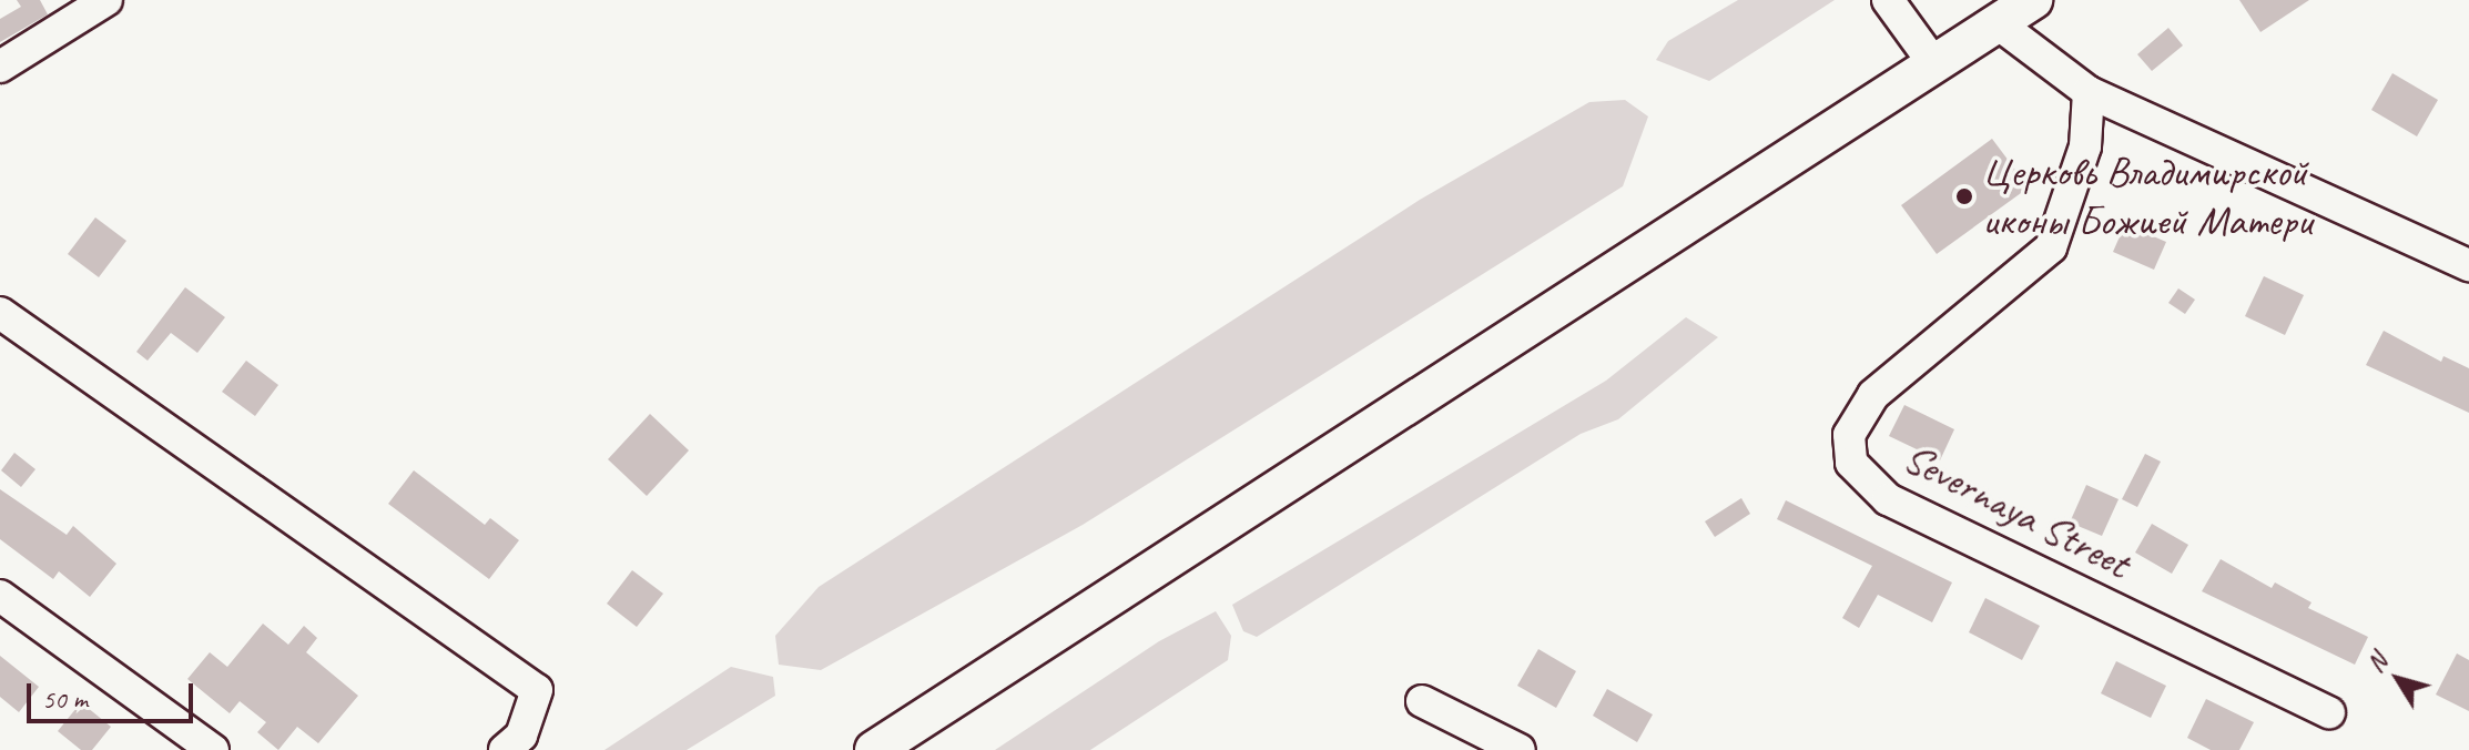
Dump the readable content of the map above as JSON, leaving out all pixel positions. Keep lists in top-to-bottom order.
{
  "streets": {
    "street": ["Severnaya Street"]
  },
  "places": ["Церковь Владимирской иконы Божией Матери"],
  "scale_bar": "50 m",
  "north": "top left"
}
